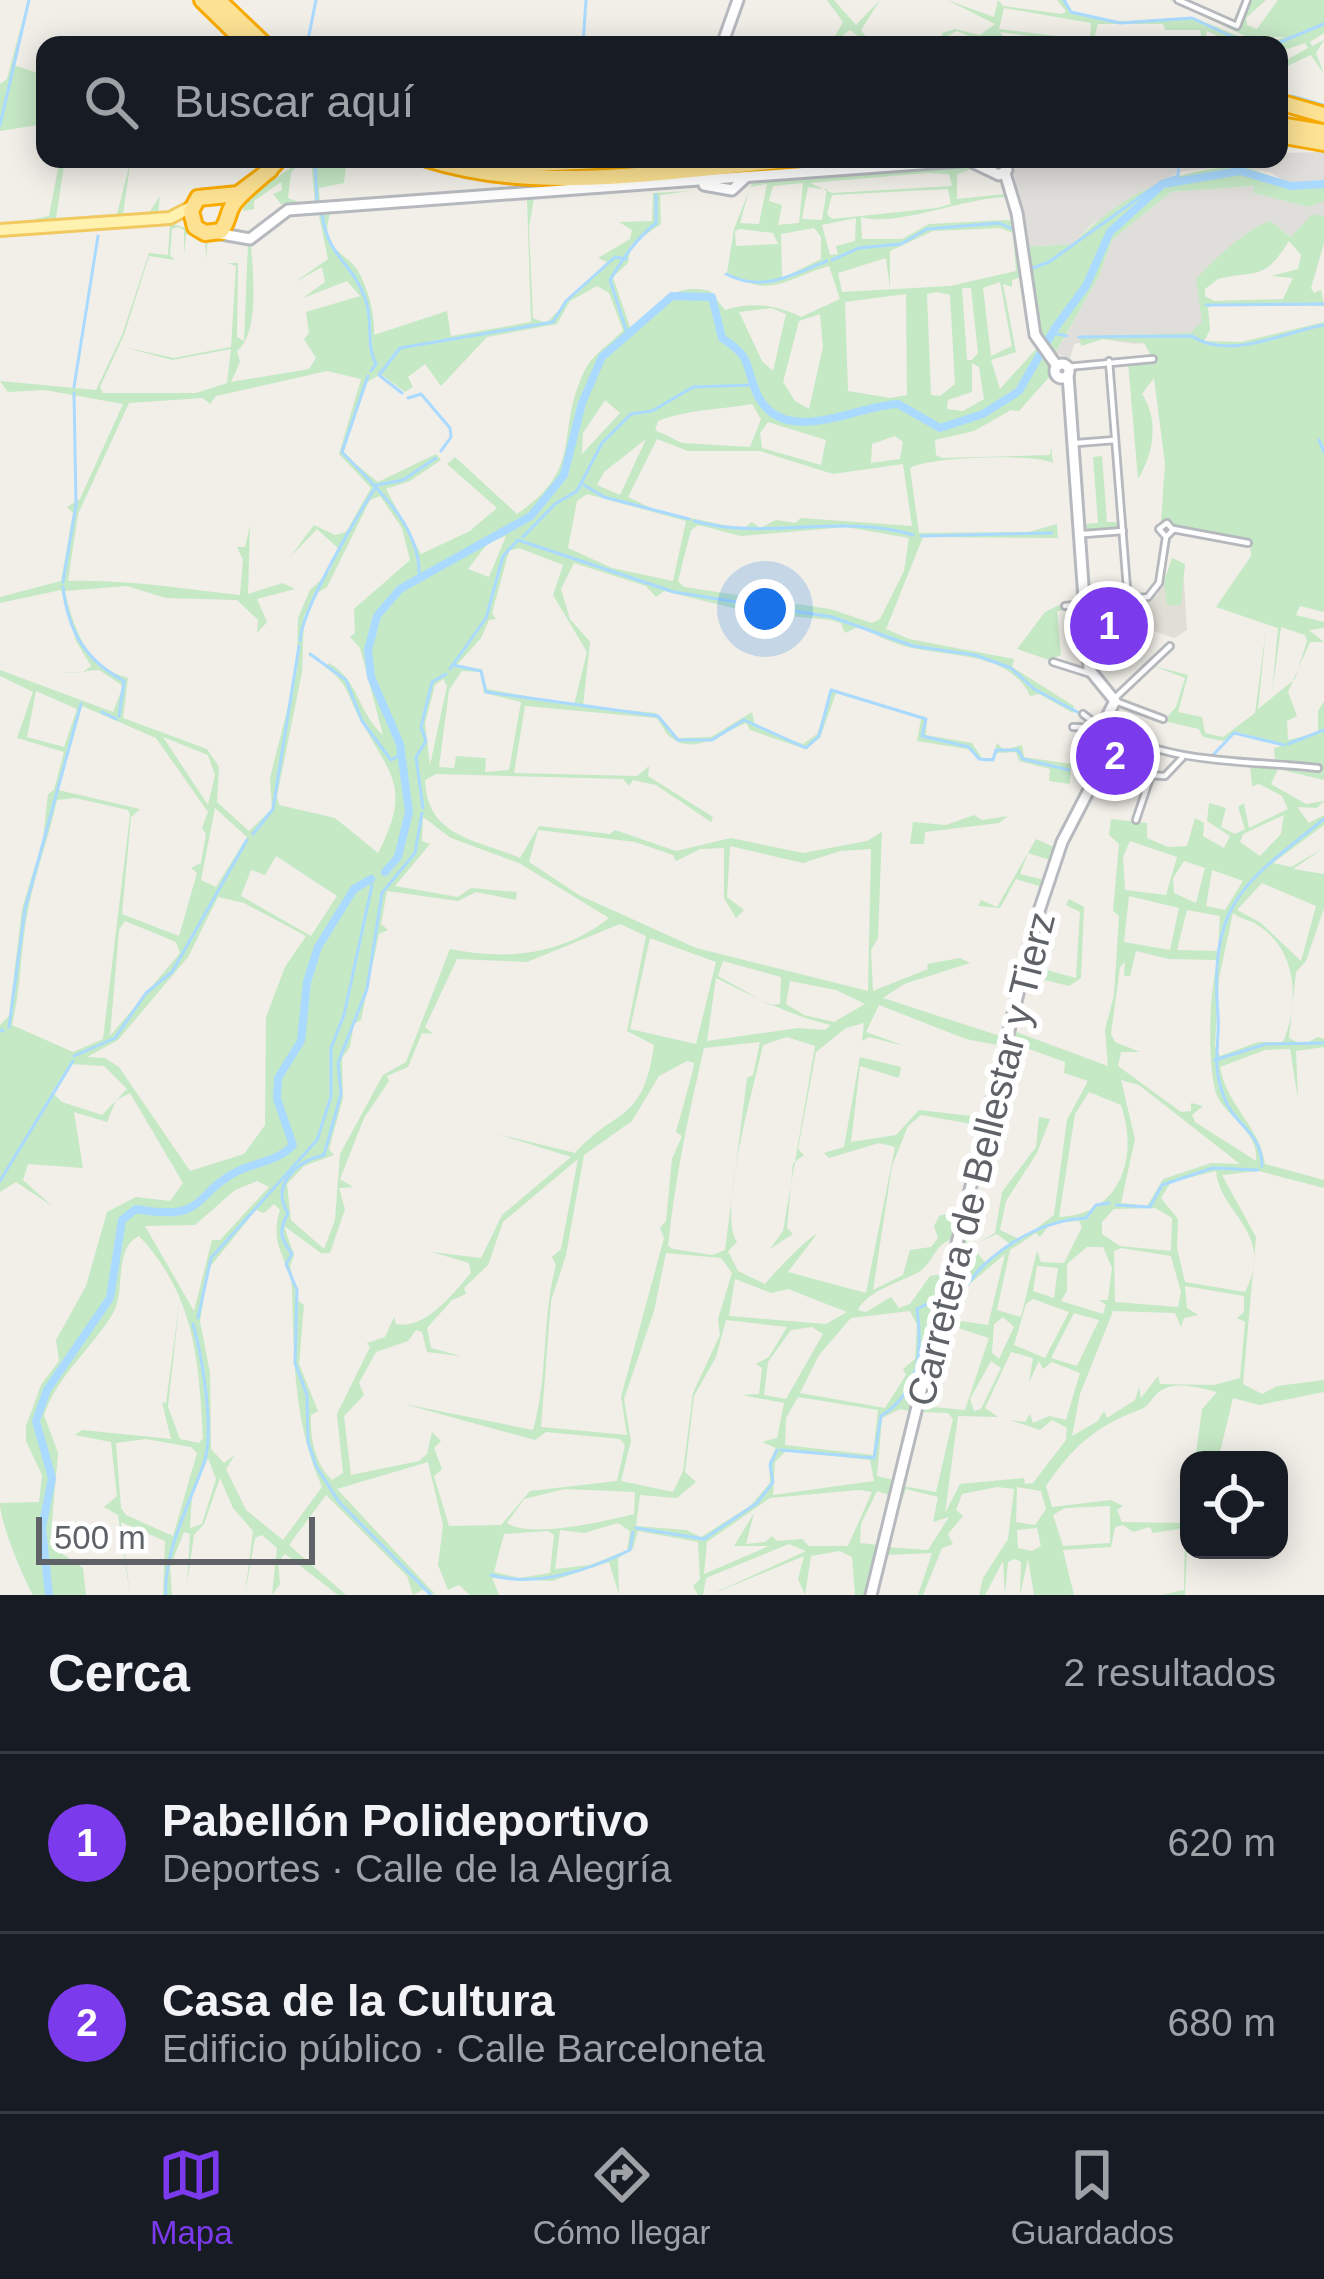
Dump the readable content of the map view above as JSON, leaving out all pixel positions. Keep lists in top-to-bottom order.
{
  "streets": {
    "street": ["Carretera de Bellestar y Tierz"]
  },
  "scale_bar": "500 m",
  "page": {
    "search": "Buscar aquí",
    "pins": ["1", "2"],
    "scale": "500 m",
    "heading": ["Cerca", "2 resultados"],
    "list": [
      {
        "mark": "1",
        "name": "Pabellón Polideportivo",
        "note": "Deportes · Calle de la Alegría",
        "value": "620 m"
      },
      {
        "mark": "2",
        "name": "Casa de la Cultura",
        "note": "Edificio público · Calle Barceloneta",
        "value": "680 m"
      }
    ],
    "nav": ["Mapa", "Cómo llegar", "Guardados"]
  }
}
